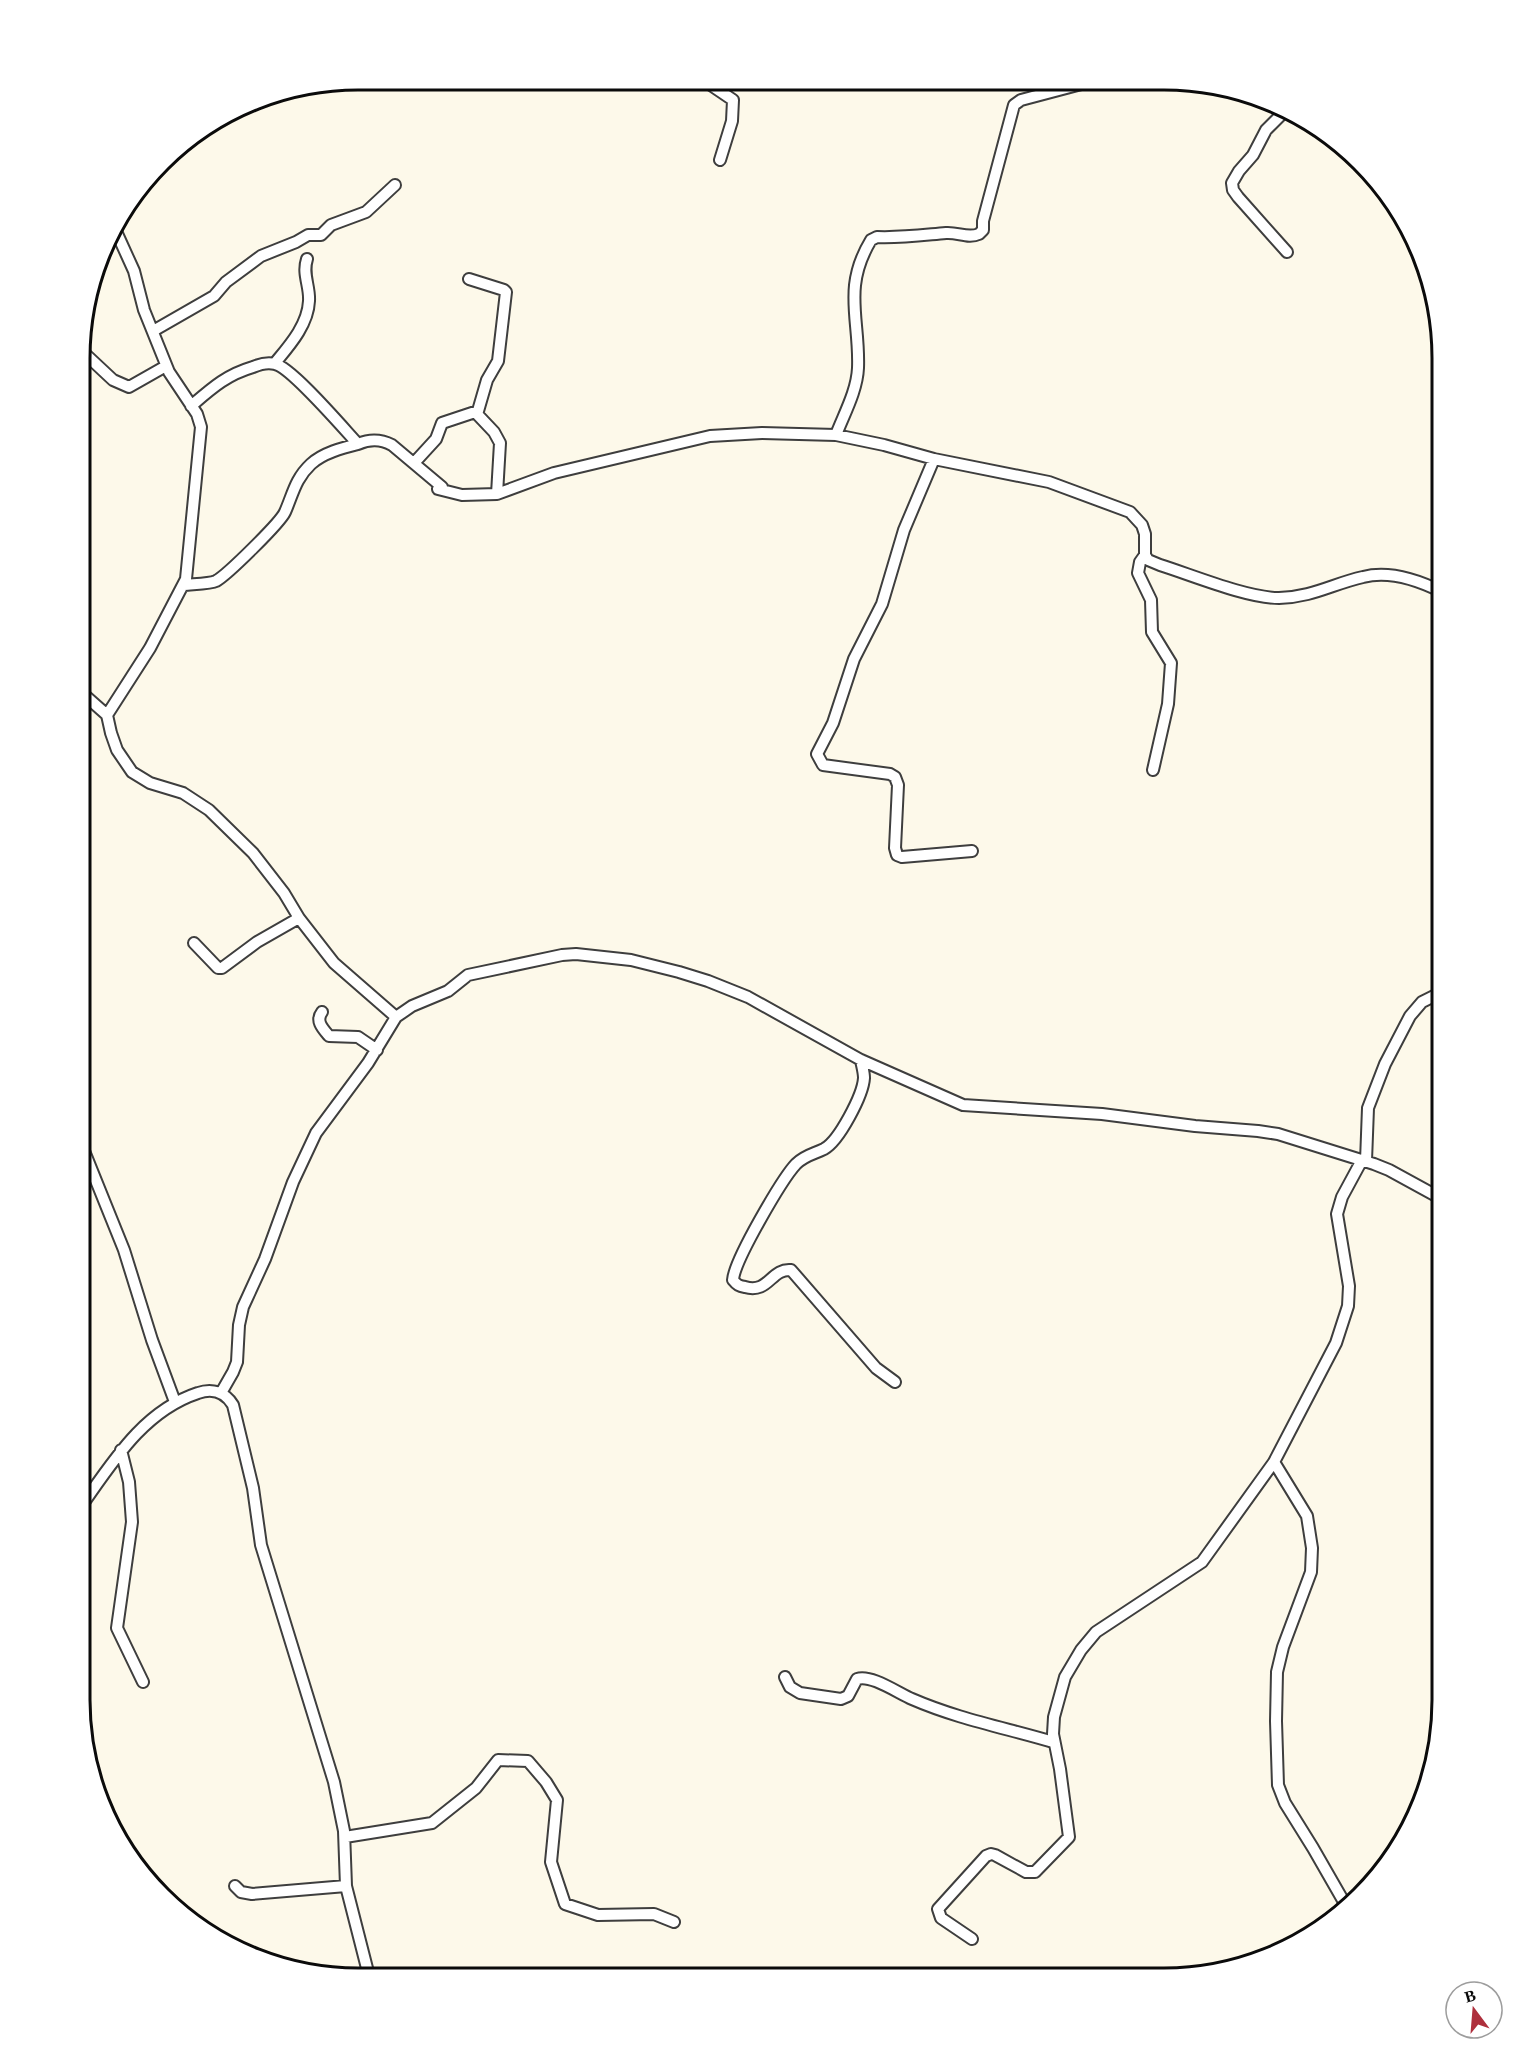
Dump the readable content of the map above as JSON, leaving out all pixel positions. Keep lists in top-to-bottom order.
{
  "north": "top"
}
